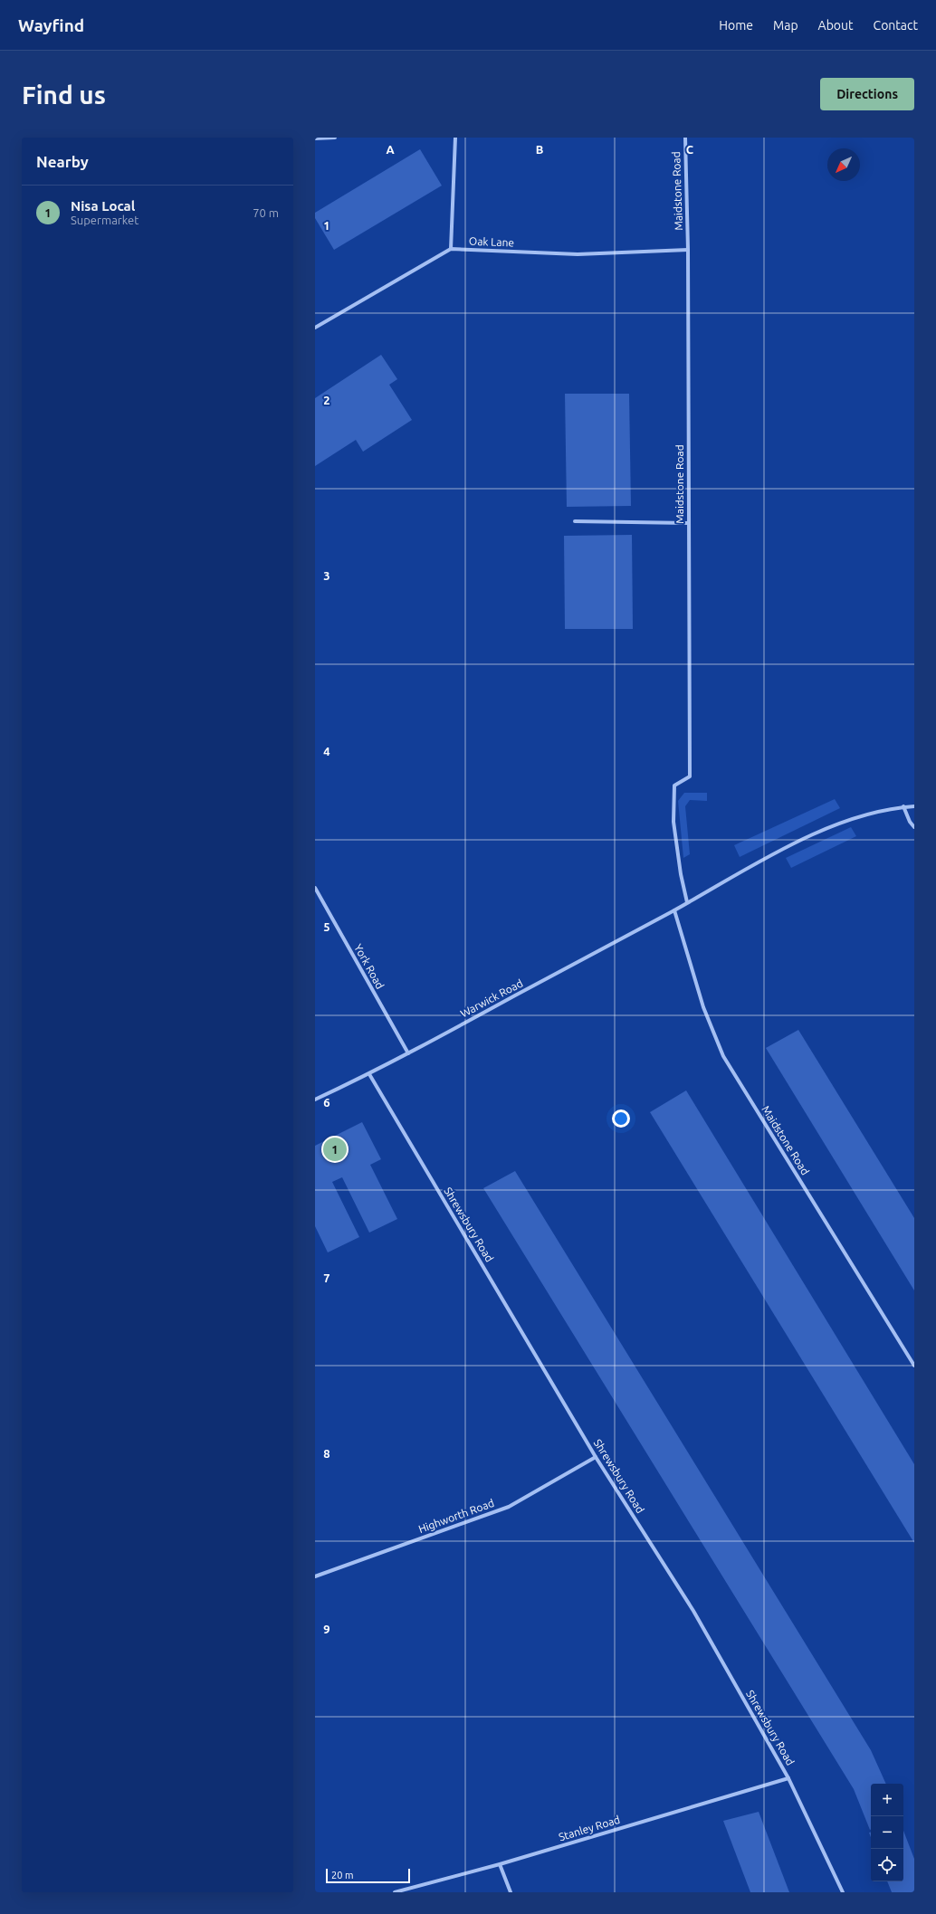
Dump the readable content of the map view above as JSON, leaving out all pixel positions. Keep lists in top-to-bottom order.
{
  "streets": {
    "street": [
      "Maidstone Road",
      "Oak Lane",
      "York Road",
      "Warwick Road",
      "Shrewsbury Road",
      "Highworth Road",
      "Stanley Road"
    ]
  },
  "crossings": [
    ["Maidstone Road", "Oak Lane"],
    ["Maidstone Road", "Warwick Road"],
    ["York Road", "Warwick Road"],
    ["Warwick Road", "Shrewsbury Road"],
    ["Shrewsbury Road", "Highworth Road"],
    ["Shrewsbury Road", "Stanley Road"]
  ],
  "scale_bar": "20 m",
  "north": "bottom left",
  "page": {
    "header": "Wayfind",
    "nav": [
      "Home",
      "Map",
      "About",
      "Contact"
    ],
    "buttons": "Directions",
    "title": "Find us",
    "heading": "Nearby",
    "list": [
      {
        "mark": "1",
        "name": "Nisa Local",
        "note": "Supermarket",
        "value": "70 m"
      }
    ],
    "pins": "1",
    "map_buttons": ["+", "−"],
    "scale": "20 m"
  },
  "grid": {
    "columns": ["A", "B", "C"],
    "rows": [
      "1",
      "2",
      "3",
      "4",
      "5",
      "6",
      "7",
      "8",
      "9"
    ]
  }
}
